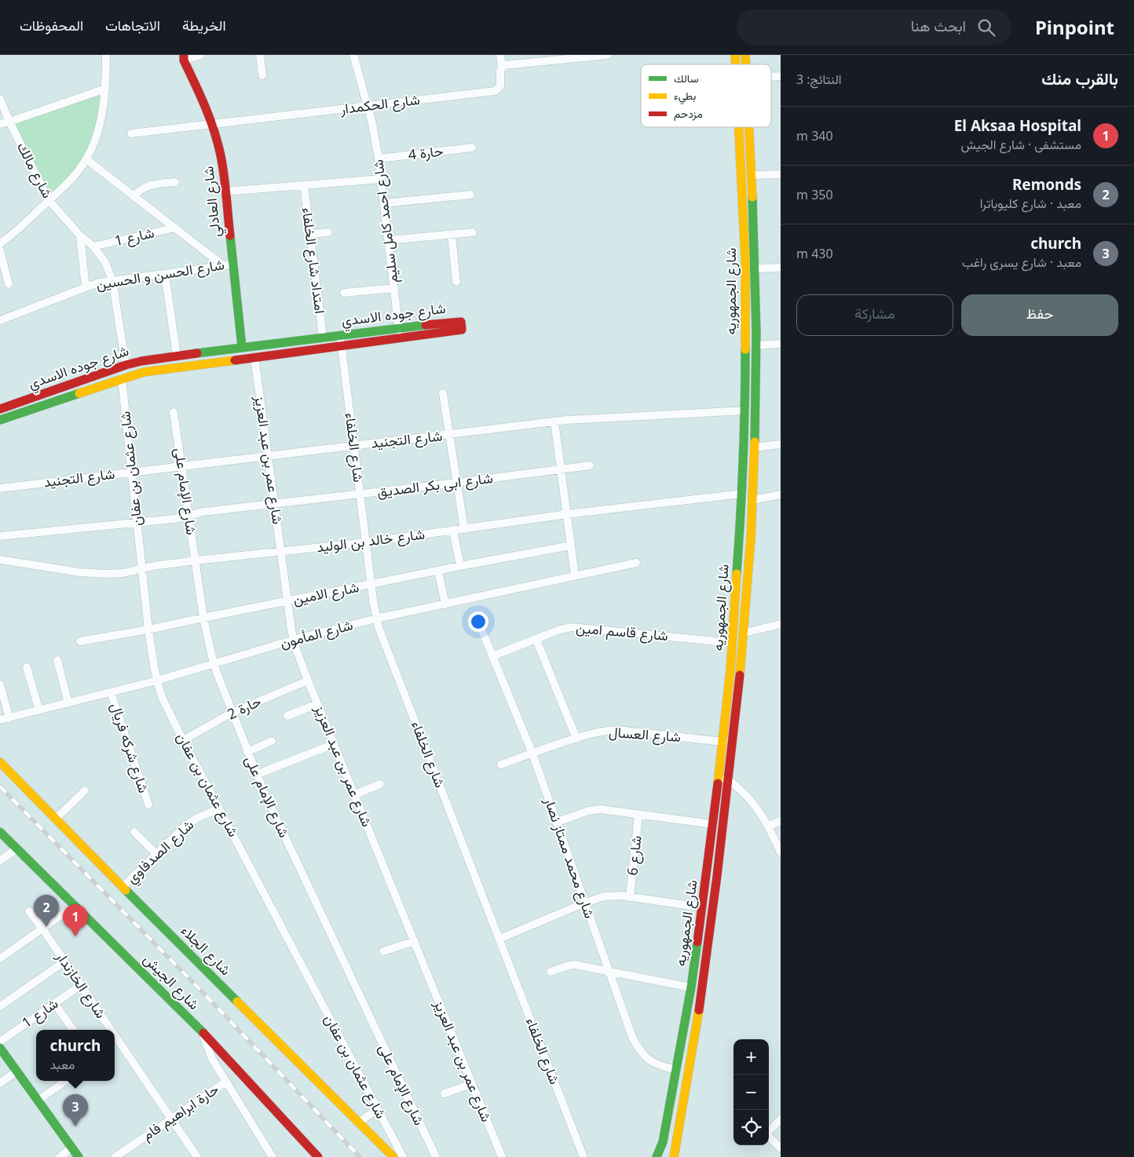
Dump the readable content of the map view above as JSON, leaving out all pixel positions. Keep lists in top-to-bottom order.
{
  "streets": {
    "street": [
      "شارع الحكمدار",
      "حارة 4",
      "شارع مالك",
      "شارع العادلي",
      "شارع احمد كامل سليم",
      "شارع 1",
      "امتداد شارع الخلفاء",
      "شارع الحسن و الحسين",
      "شارع الجمهوريه",
      "شارع جوده الاسدي",
      "شارع التجنيد",
      "شارع الخلفاء",
      "شارع عمر بن عبد العزيز",
      "شارع عثمان بن عفان",
      "شارع ابى بكر الصديق",
      "شارع الإمام على",
      "شارع خالد بن الوليد",
      "شارع الامين",
      "شارع قاسم امين",
      "شارع المأمون",
      "حارة 2",
      "شارع العسال",
      "شارع شركه فريال",
      "شارع الصدفاوي",
      "شارع 6",
      "شارع محمد ممتاز نصار",
      "شارع الجلاء",
      "شارع الجيش",
      "شارع الخازندار",
      "حارة ابراهيم فام"
    ]
  },
  "crossings": [
    ["شارع الحكمدار", "شارع العادلي"],
    ["شارع الحكمدار", "شارع احمد كامل سليم"],
    ["حارة 4", "شارع احمد كامل سليم"],
    ["شارع مالك", "شارع 1"],
    ["شارع مالك", "شارع الحسن و الحسين"],
    ["شارع مالك", "شارع جوده الاسدي"],
    ["شارع العادلي", "شارع الحسن و الحسين"],
    ["شارع العادلي", "شارع جوده الاسدي"],
    ["شارع احمد كامل سليم", "شارع جوده الاسدي"],
    ["شارع 1", "شارع الخازندار"],
    ["امتداد شارع الخلفاء", "شارع جوده الاسدي"],
    ["شارع الجمهوريه", "شارع التجنيد"],
    ["شارع الجمهوريه", "شارع خالد بن الوليد"],
    ["شارع الجمهوريه", "شارع قاسم امين"],
    ["شارع الجمهوريه", "شارع العسال"],
    ["شارع الجمهوريه", "شارع محمد ممتاز نصار"],
    ["شارع جوده الاسدي", "شارع الخلفاء"],
    ["شارع جوده الاسدي", "شارع عمر بن عبد العزيز"],
    ["شارع جوده الاسدي", "شارع عثمان بن عفان"],
    ["شارع التجنيد", "شارع الخلفاء"],
    ["شارع التجنيد", "شارع عمر بن عبد العزيز"],
    ["شارع التجنيد", "شارع عثمان بن عفان"],
    ["شارع التجنيد", "شارع الإمام على"],
    ["شارع الخلفاء", "شارع ابى بكر الصديق"],
    ["شارع الخلفاء", "شارع خالد بن الوليد"],
    ["شارع الخلفاء", "شارع الامين"],
    ["شارع الخلفاء", "شارع المأمون"],
    ["شارع عمر بن عبد العزيز", "شارع ابى بكر الصديق"],
    ["شارع عمر بن عبد العزيز", "شارع خالد بن الوليد"],
    ["شارع عمر بن عبد العزيز", "شارع الامين"],
    ["شارع عمر بن عبد العزيز", "شارع المأمون"],
    ["شارع عمر بن عبد العزيز", "حارة 2"],
    ["شارع عثمان بن عفان", "شارع ابى بكر الصديق"],
    ["شارع عثمان بن عفان", "شارع خالد بن الوليد"],
    ["شارع عثمان بن عفان", "شارع الامين"],
    ["شارع عثمان بن عفان", "شارع المأمون"],
    ["شارع عثمان بن عفان", "حارة 2"],
    ["شارع عثمان بن عفان", "شارع الصدفاوي"],
    ["شارع ابى بكر الصديق", "شارع الإمام على"],
    ["شارع الإمام على", "شارع خالد بن الوليد"],
    ["شارع الإمام على", "شارع الامين"],
    ["شارع الإمام على", "شارع المأمون"],
    ["شارع الإمام على", "حارة 2"],
    ["شارع قاسم امين", "شارع محمد ممتاز نصار"],
    ["شارع المأمون", "شارع شركه فريال"],
    ["شارع العسال", "شارع محمد ممتاز نصار"],
    ["شارع الصدفاوي", "شارع الجلاء"],
    ["شارع الخازندار", "حارة ابراهيم فام"]
  ],
  "legend": ["سالك", "بطيء", "مزدحم"],
  "page": {
    "header": "Pinpoint",
    "search": "ابحث هنا",
    "nav": ["الخريطة", "الاتجاهات", "المحفوظات"],
    "heading": ["بالقرب منك", "النتائج: 3"],
    "list": [
      {
        "mark": "1",
        "name": "El Aksaa Hospital",
        "note": "مستشفى · شارع الجيش",
        "value": "340 m"
      },
      {
        "mark": "2",
        "name": "Remonds",
        "note": "معبد · شارع كليوباترا",
        "value": "350 m"
      },
      {
        "mark": "3",
        "name": "church",
        "note": "معبد · شارع يسرى راغب",
        "value": "430 m"
      }
    ],
    "buttons": ["حفظ", "مشاركة"],
    "pins": ["2", "1", "3"],
    "popup": ["church", "معبد"],
    "map_buttons": ["+", "−"]
  }
}
